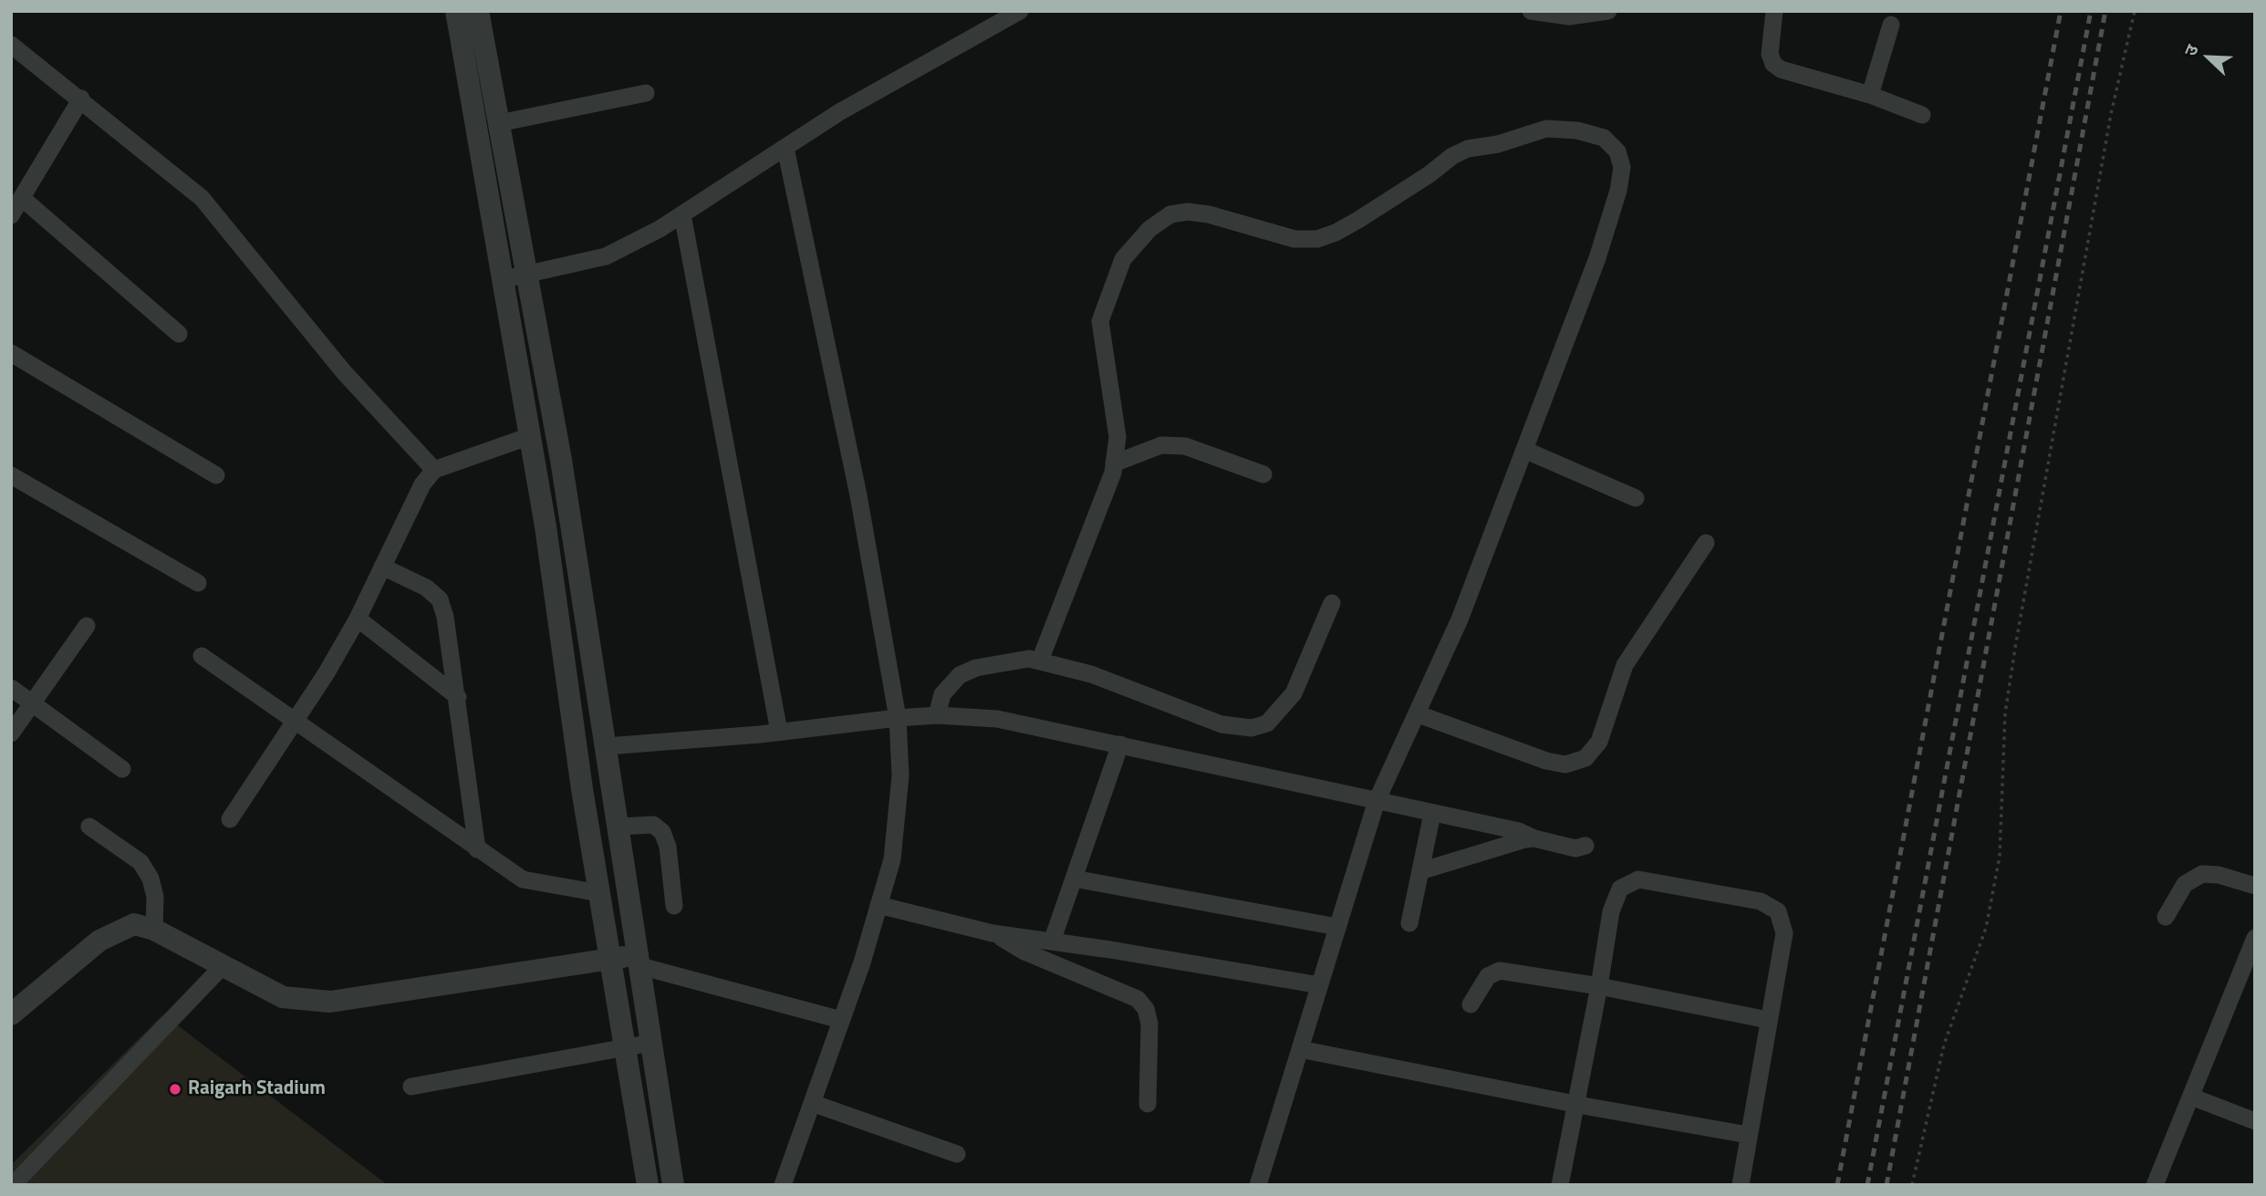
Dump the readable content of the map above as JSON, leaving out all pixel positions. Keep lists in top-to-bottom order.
{
  "places": ["Raigarh Stadium"],
  "north": "top left"
}
